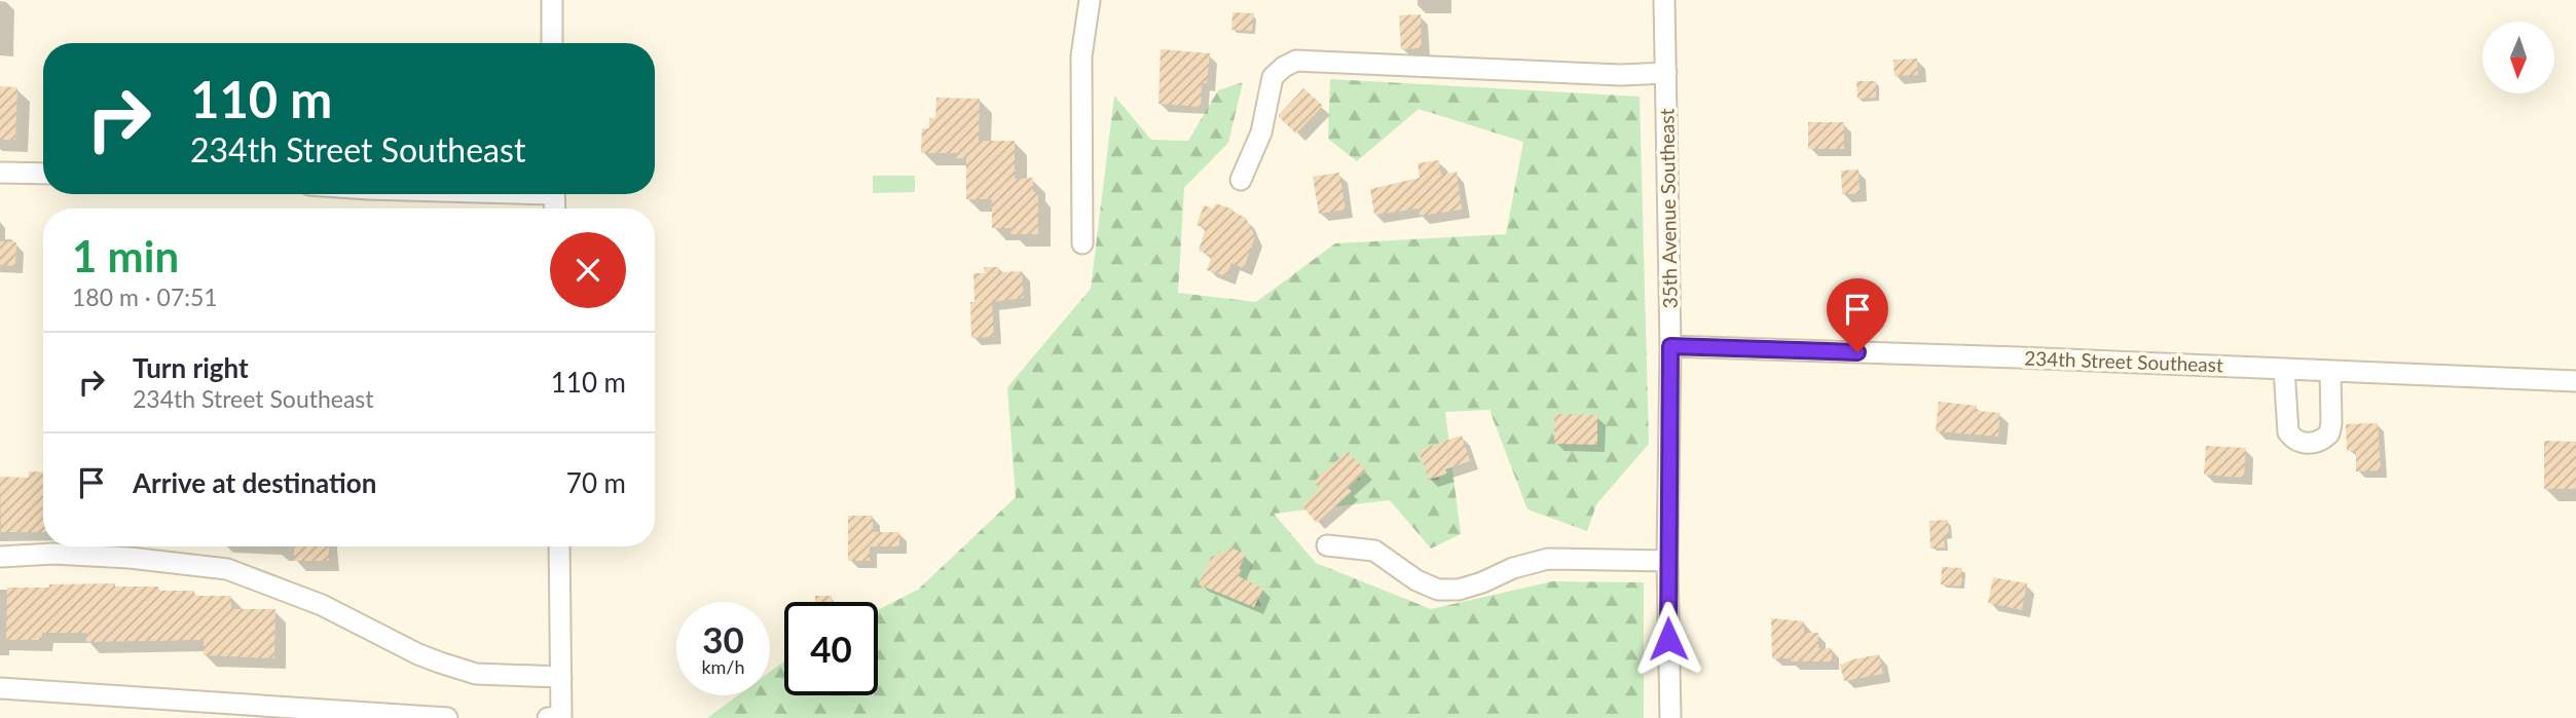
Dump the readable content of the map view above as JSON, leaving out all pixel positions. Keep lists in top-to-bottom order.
{
  "streets": {
    "street": ["35th Avenue Southeast", "234th Street Southeast"]
  },
  "crossings": [
    ["35th Avenue Southeast", "234th Street Southeast"]
  ],
  "north": "bottom",
  "page": {
    "turn": ["110 m", "234th Street Southeast"],
    "heading": ["1 min", "180 m · 07:51"],
    "list": [
      {
        "name": "Turn right",
        "note": "234th Street Southeast",
        "value": "110 m"
      },
      {
        "name": "Arrive at destination",
        "value": "70 m"
      }
    ],
    "speed": "30 km/h",
    "limit": "40"
  }
}
